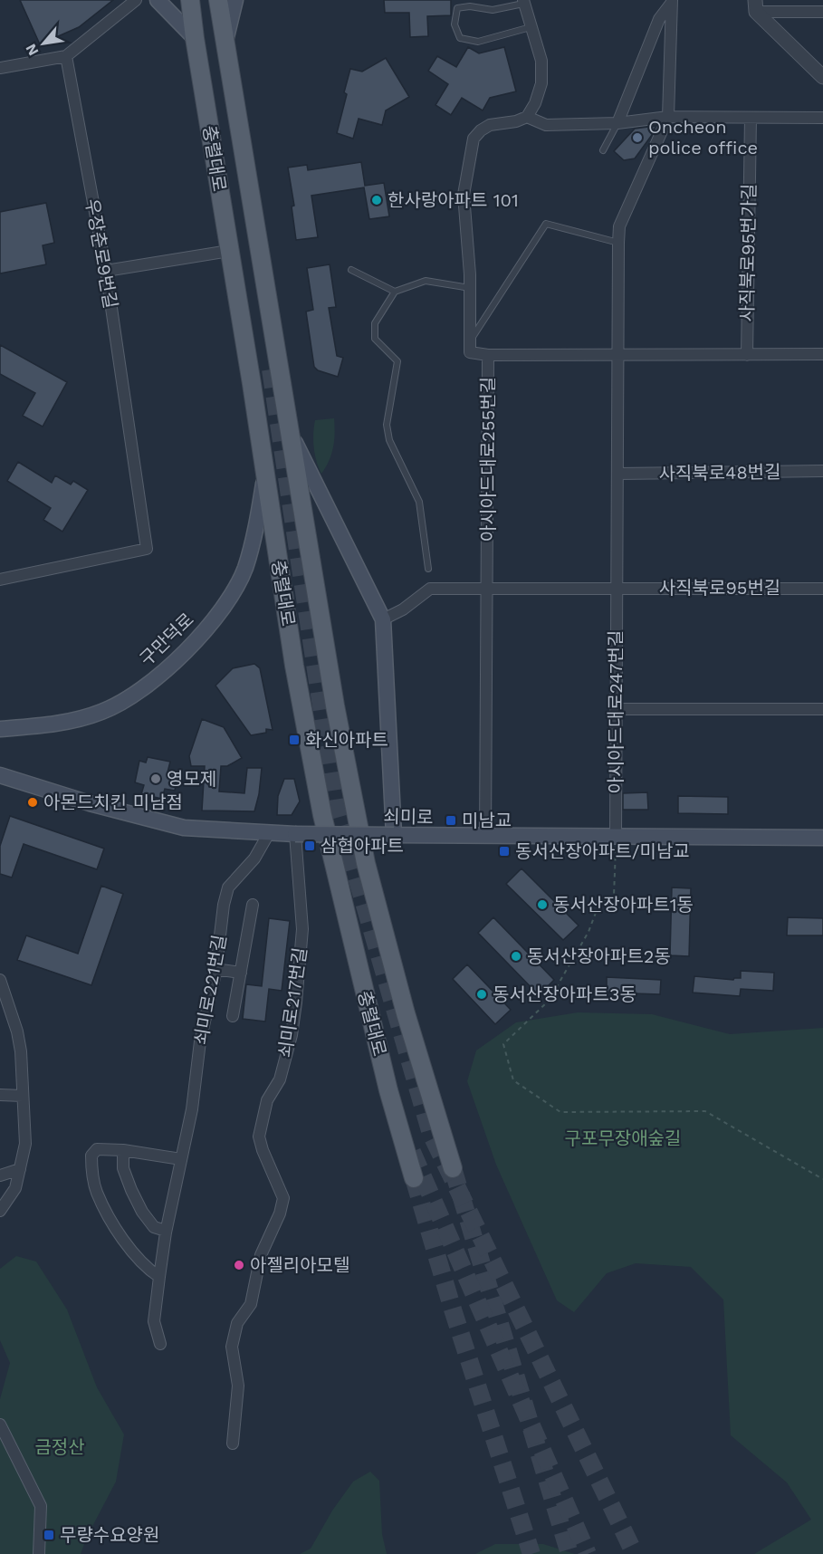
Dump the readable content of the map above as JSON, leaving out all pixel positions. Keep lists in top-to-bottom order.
{
  "streets": {
    "main road": ["충렬대로", "구만덕로", "쇠미로"],
    "street": [
      "사직북로95번가길",
      "우장춘로9번길",
      "아시아드대로255번길",
      "사직북로48번길",
      "사직북로95번길",
      "아시아드대로247번길",
      "쇠미로221번길",
      "쇠미로217번길"
    ]
  },
  "crossings": [
    ["충렬대로", "구만덕로"],
    ["아시아드대로255번길", "쇠미로"],
    ["사직북로48번길", "아시아드대로247번길"],
    ["사직북로95번길", "아시아드대로247번길"],
    ["아시아드대로247번길", "쇠미로"],
    ["쇠미로", "쇠미로221번길"],
    ["쇠미로", "쇠미로217번길"]
  ],
  "parks": ["구포무장애숲길", "금정산"],
  "places": {
    "other": [
      "Oncheon police office",
      "한사랑아파트 101",
      "영모제",
      "아몬드치킨 미남점",
      "동서산장아파트1동",
      "동서산장아파트2동",
      "동서산장아파트3동",
      "아젤리아모텔"
    ],
    "transit": [
      "화신아파트",
      "미남교",
      "삼협아파트",
      "동서산장아파트/미남교",
      "무량수요양원"
    ]
  },
  "north": "bottom left"
}
